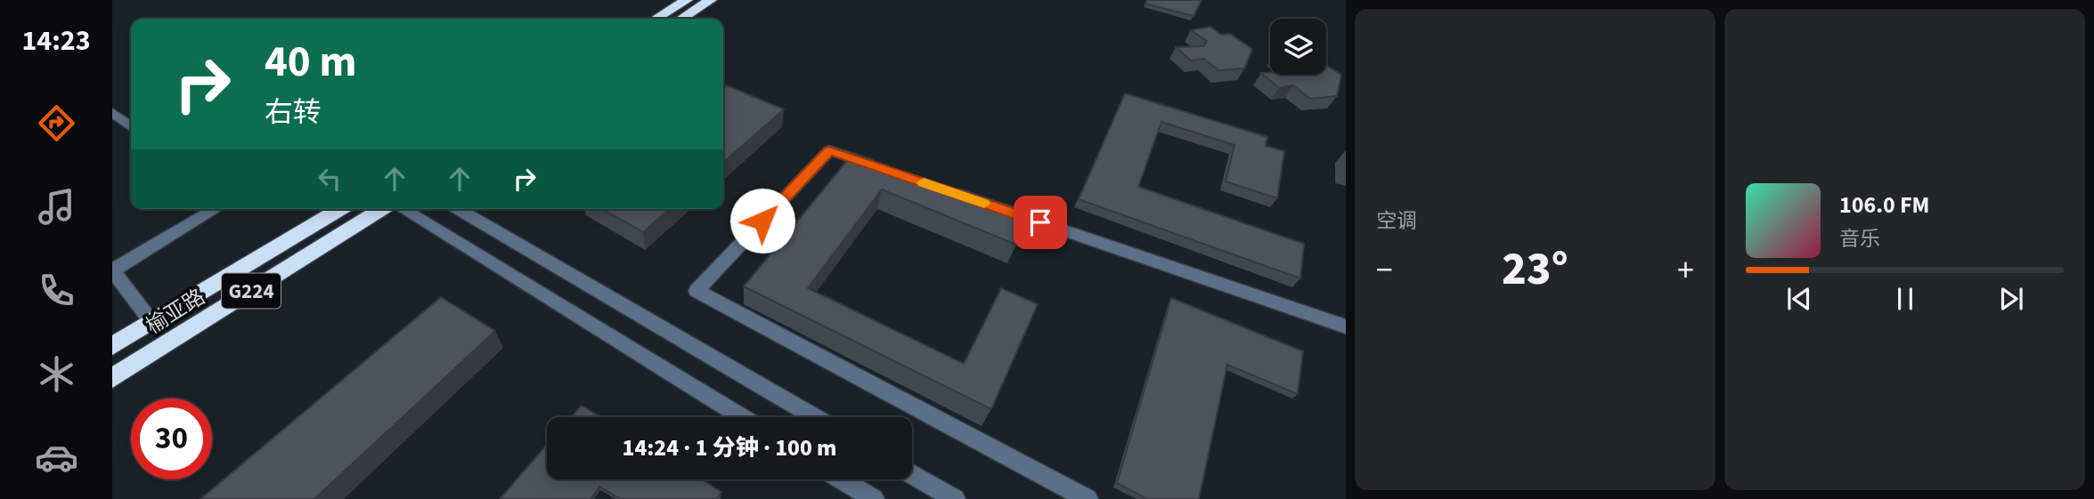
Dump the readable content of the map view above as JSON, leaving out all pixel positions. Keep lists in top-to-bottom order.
{
  "streets": {
    "highway": ["G224", "榆亚路"]
  },
  "page": {
    "tabs": "14:23",
    "tile": "空调",
    "turn": ["40 m", "右转"],
    "song": ["106.0 FM", "音乐"],
    "heat": ["−", "23°", "+"],
    "limit": "30",
    "trip": "14:24 · 1 分钟 · 100 m"
  }
}
